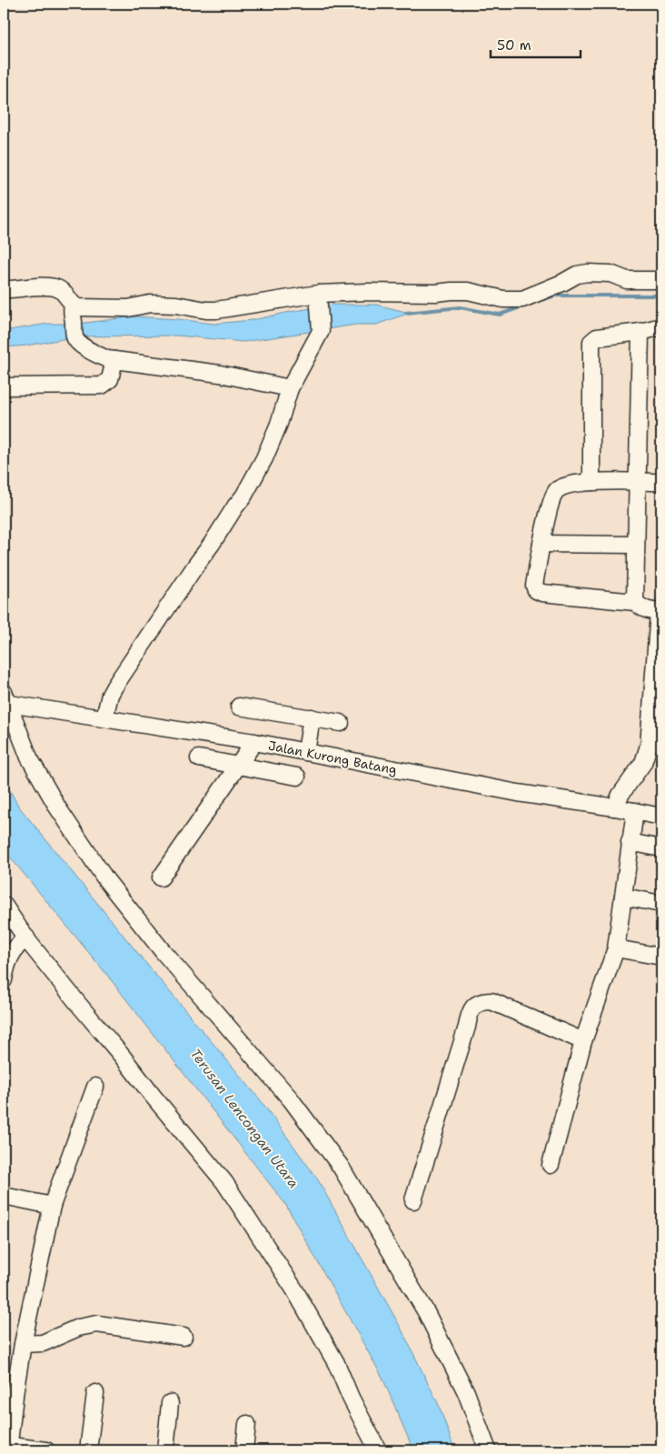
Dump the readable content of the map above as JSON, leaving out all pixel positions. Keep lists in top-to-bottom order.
{
  "streets": {
    "street": ["Jalan Kurong Batang"]
  },
  "water": ["Terusan Lencongan Utara"],
  "scale_bar": "50 m"
}
